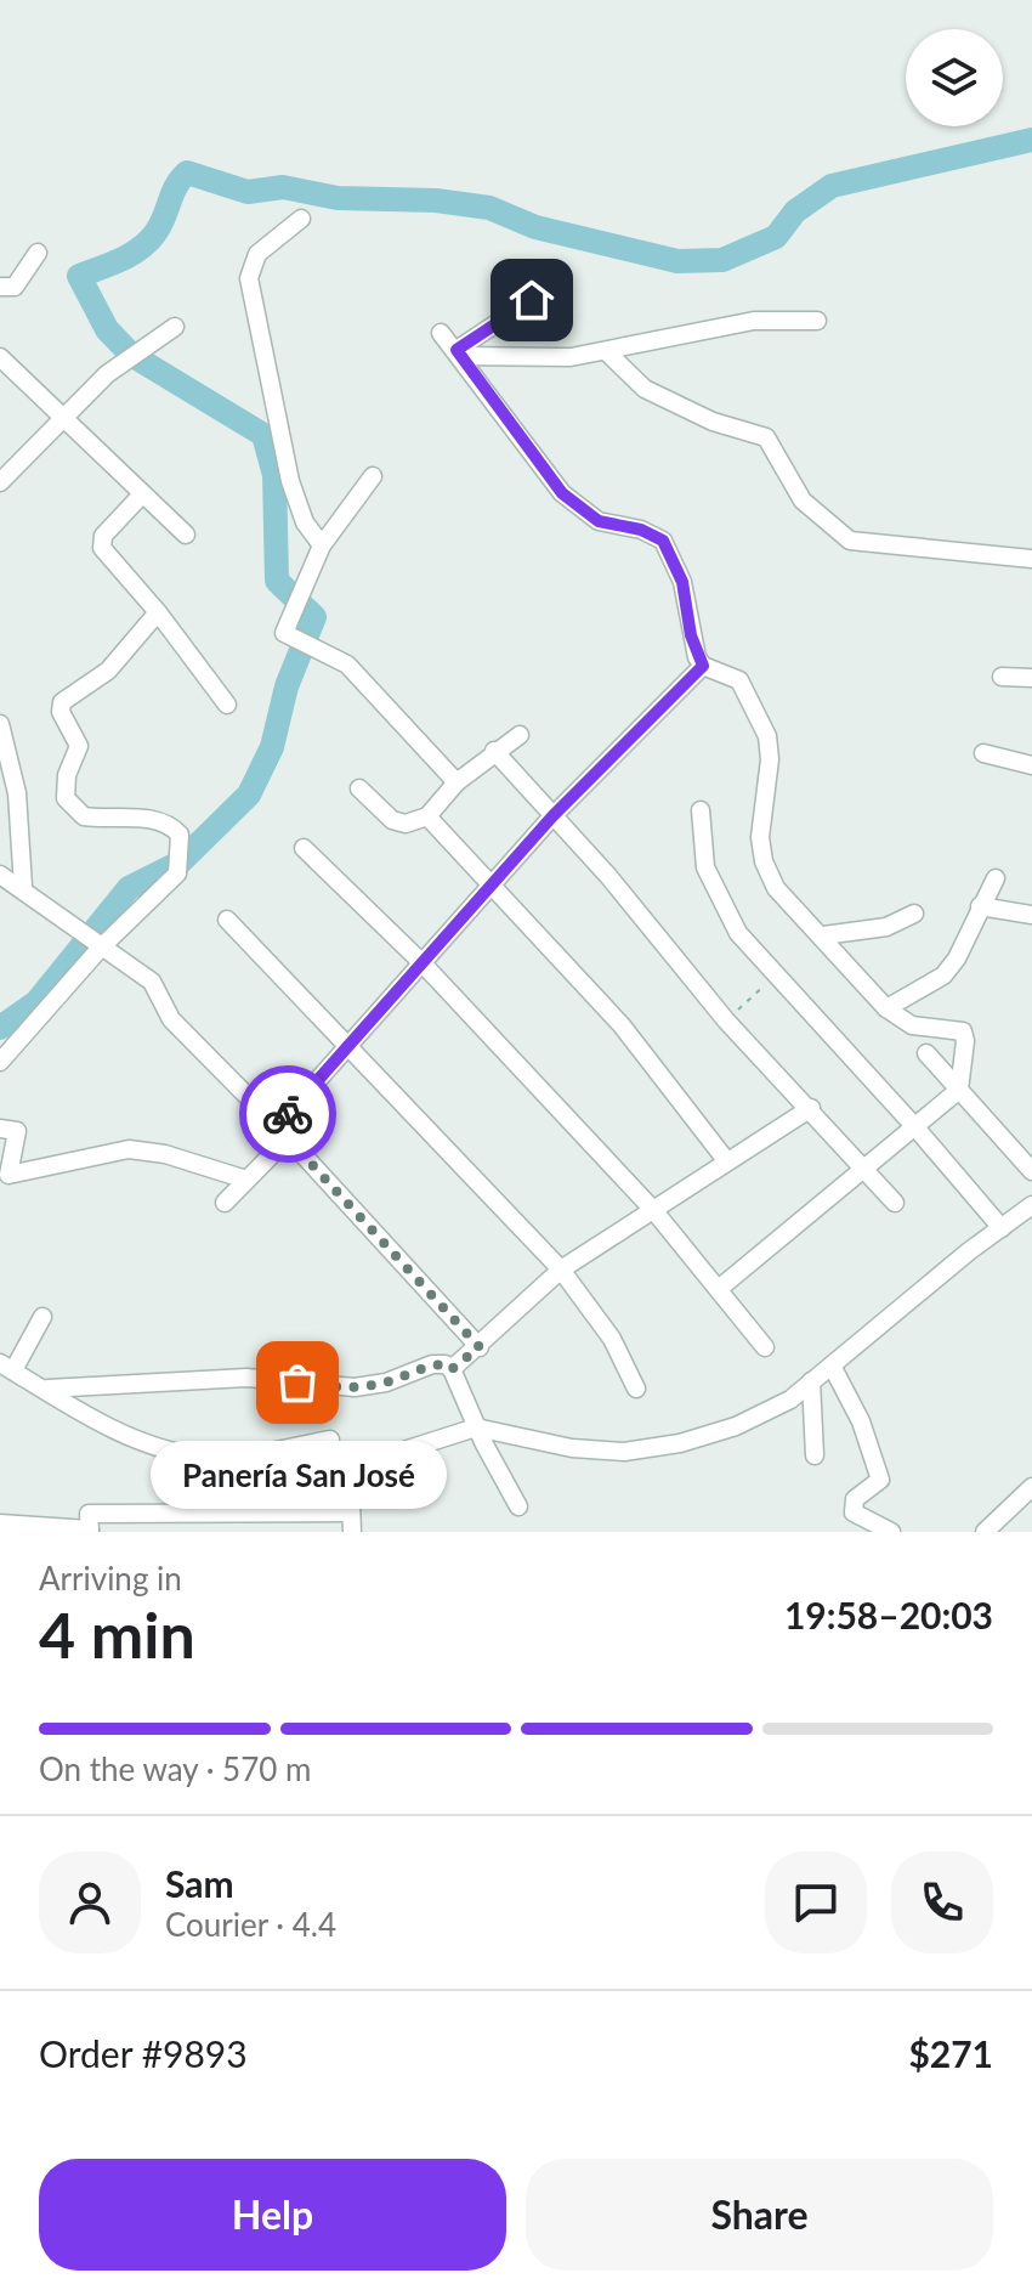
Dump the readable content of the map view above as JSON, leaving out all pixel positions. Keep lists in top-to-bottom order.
{
  "places": ["Panería San José"],
  "page": {
    "bubble": "Panería San José",
    "heading": ["4 min", "Arriving in", "19:58–20:03"],
    "panel": [
      "Sam",
      "Courier · 4.4",
      "Order #9893",
      "$271"
    ],
    "bar": "On the way · 570 m",
    "buttons": ["Help", "Share"]
  }
}
